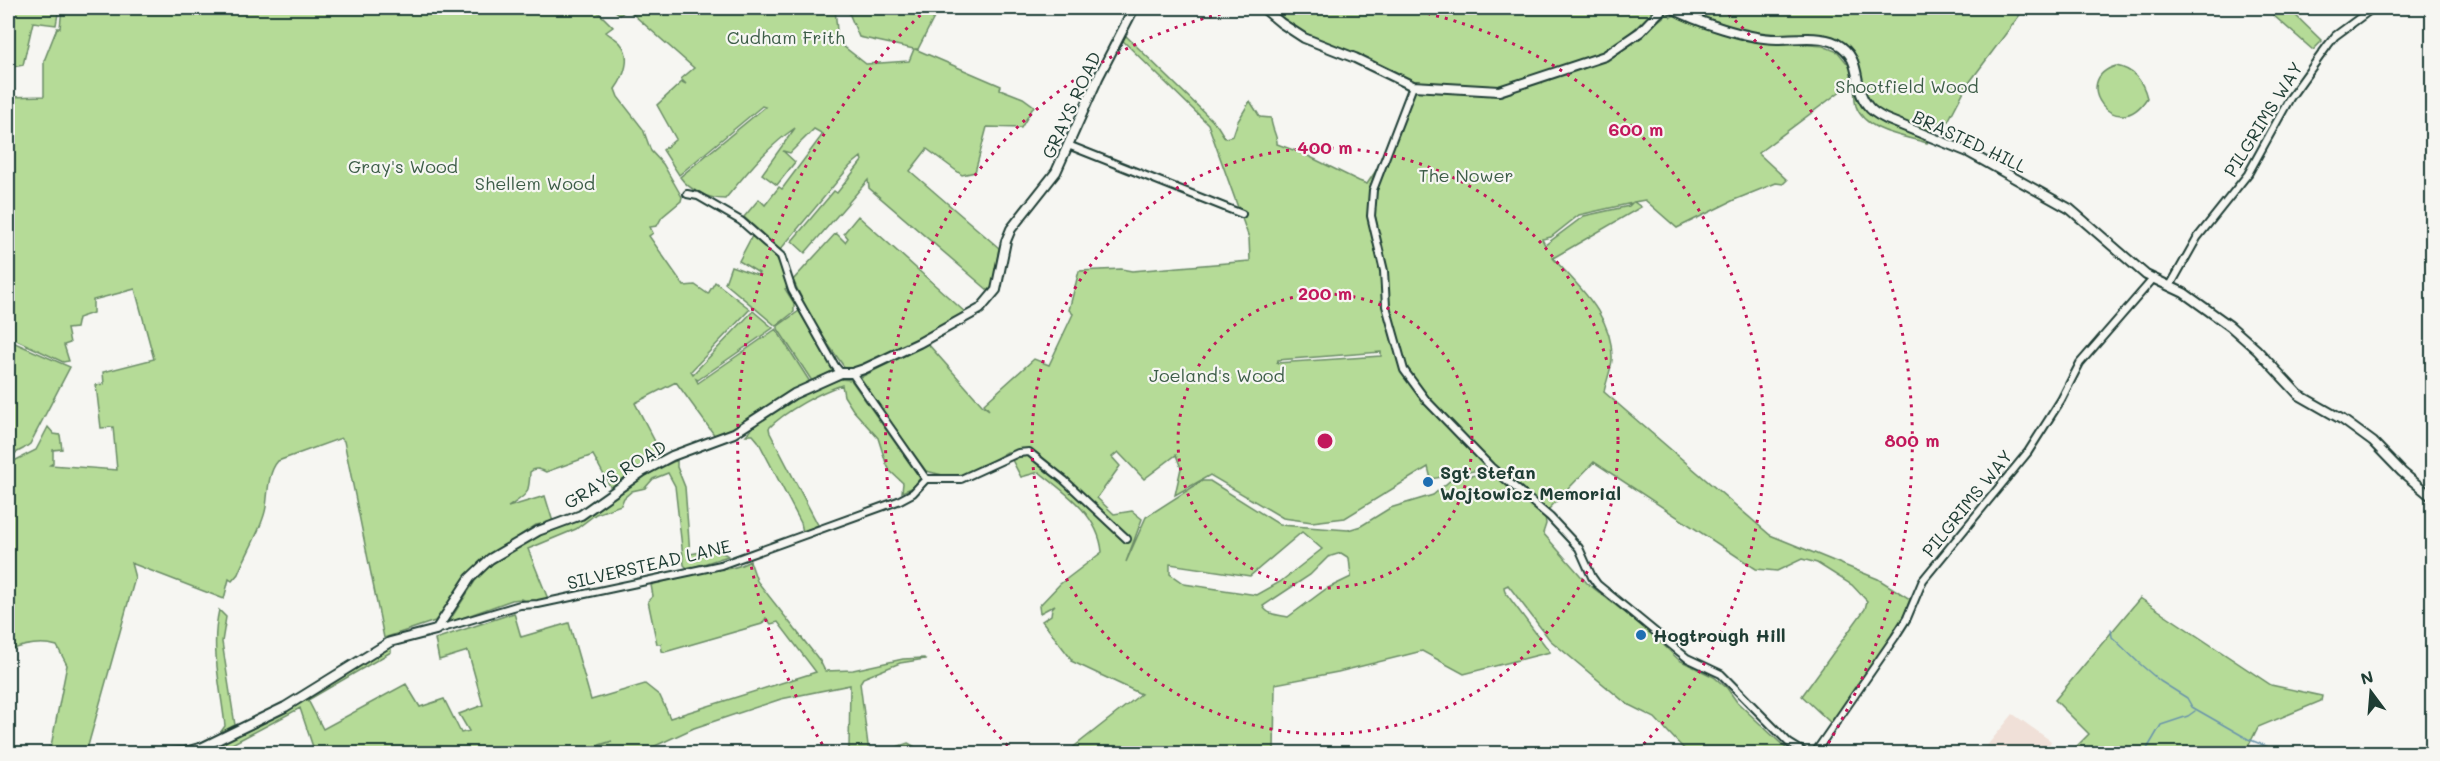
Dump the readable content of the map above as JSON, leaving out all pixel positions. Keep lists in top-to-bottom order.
{
  "streets": {
    "street": [
      "GRAYS ROAD",
      "PILGRIMS WAY",
      "BRASTED HILL",
      "SILVERSTEAD LANE"
    ]
  },
  "crossings": [
    ["GRAYS ROAD", "SILVERSTEAD LANE"],
    ["PILGRIMS WAY", "BRASTED HILL"]
  ],
  "parks": [
    "Cudham Frith",
    "Shootfield Wood",
    "Gray's Wood",
    "The Nower",
    "Shellem Wood",
    "Joeland's Wood"
  ],
  "places": ["Sgt Stefan Wojtowicz Memorial", "Hogtrough Hill"],
  "north": "top",
  "rings": [
    "600 m",
    "400 m",
    "200 m",
    "800 m"
  ]
}
